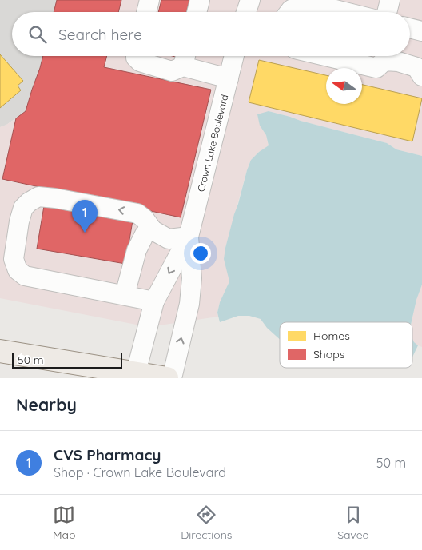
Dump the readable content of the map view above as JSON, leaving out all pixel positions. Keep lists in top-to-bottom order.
{
  "streets": {
    "street": ["Crown Lake Boulevard"]
  },
  "legend": ["Homes", "Shops"],
  "scale_bar": "50 m",
  "north": "left",
  "page": {
    "search": "Search here",
    "pins": "1",
    "scale": "50 m",
    "heading": "Nearby",
    "list": [
      {
        "mark": "1",
        "name": "CVS Pharmacy",
        "note": "Shop · Crown Lake Boulevard",
        "value": "50 m"
      }
    ],
    "nav": ["Map", "Directions", "Saved"]
  }
}
